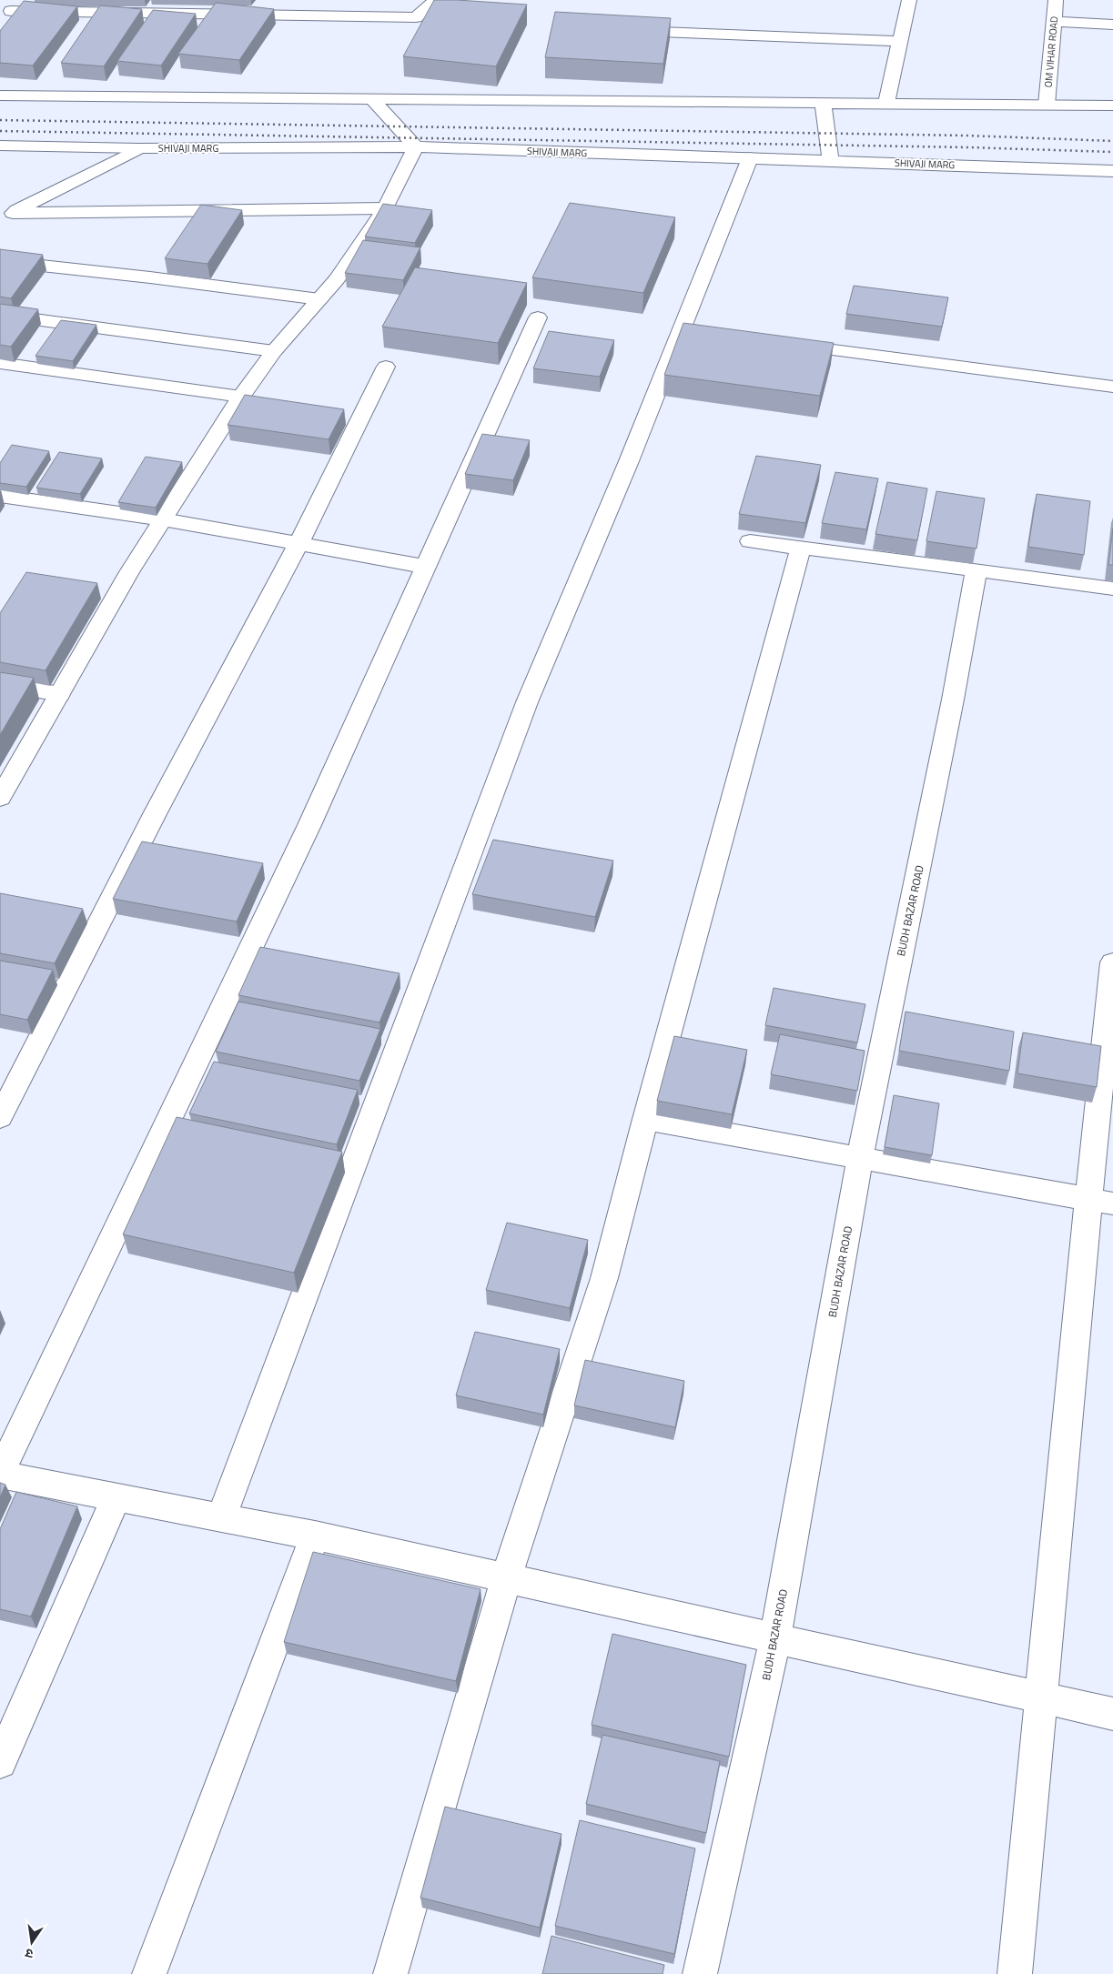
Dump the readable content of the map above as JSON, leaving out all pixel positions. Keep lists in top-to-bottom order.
{
  "streets": {
    "street": ["OM VIHAR ROAD", "SHIVAJI MARG", "BUDH BAZAR ROAD"]
  },
  "north": "bottom"
}
